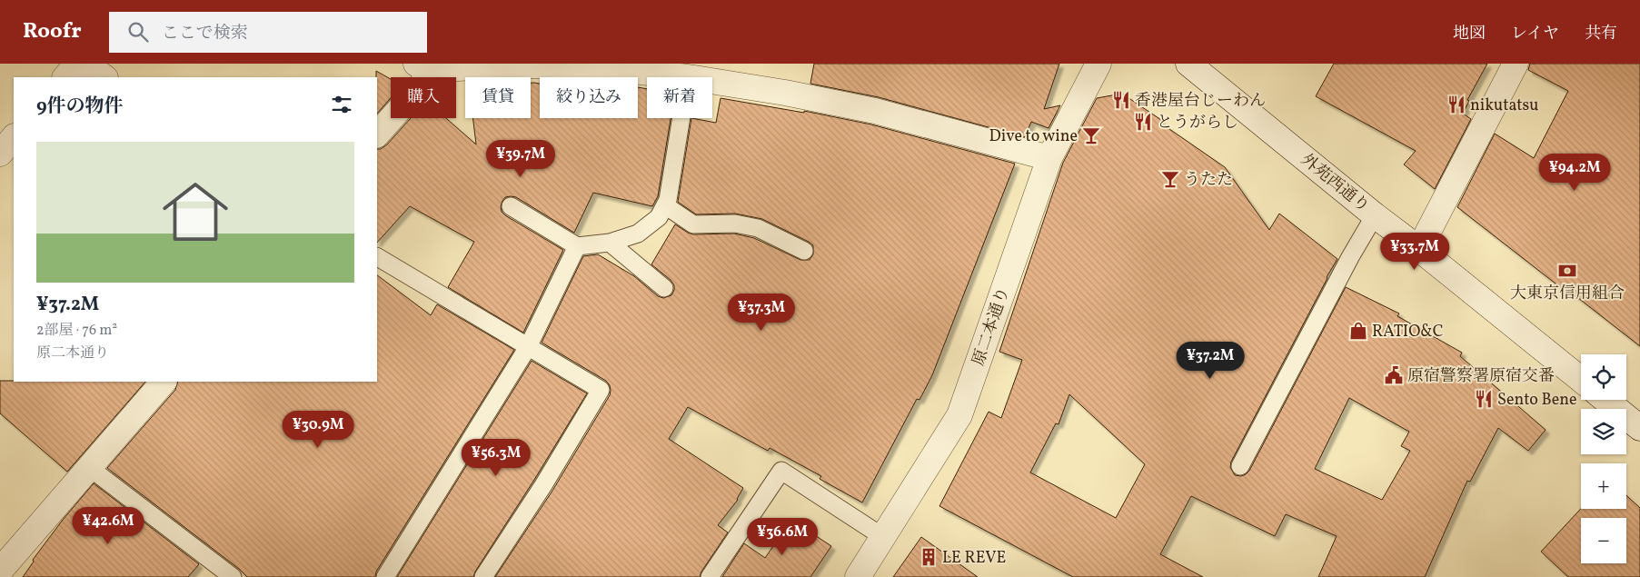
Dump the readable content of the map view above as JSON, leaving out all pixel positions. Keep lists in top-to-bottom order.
{
  "streets": {
    "street": ["外苑西通り", "原二本通り"]
  },
  "places": {
    "restaurant": [
      "香港屋台じーわん",
      "nikutatsu",
      "とうがらし",
      "Sento Bene"
    ],
    "bar": ["Dive to wine", "うたた"],
    "bank": ["大東京信用組合"],
    "shop": ["RATIO&C"],
    "public building": ["原宿警察署原宿交番"],
    "building": ["LE REVE"]
  },
  "page": {
    "header": "Roofr",
    "search": "ここで検索",
    "nav": ["地図", "レイヤ", "共有"],
    "chip": [
      "購入",
      "賃貸",
      "絞り込み",
      "新着"
    ],
    "heading": "9件の物件",
    "list": [
      {
        "name": "¥37.2M",
        "note": "2部屋 · 76 m² · 原二本通り"
      }
    ],
    "price": [
      "¥39.7M",
      "¥94.2M",
      "¥33.7M",
      "¥37.3M",
      "¥37.2M",
      "¥30.9M",
      "¥56.3M",
      "¥42.6M",
      "¥36.6M"
    ],
    "map_buttons": ["+", "−"]
  }
}
